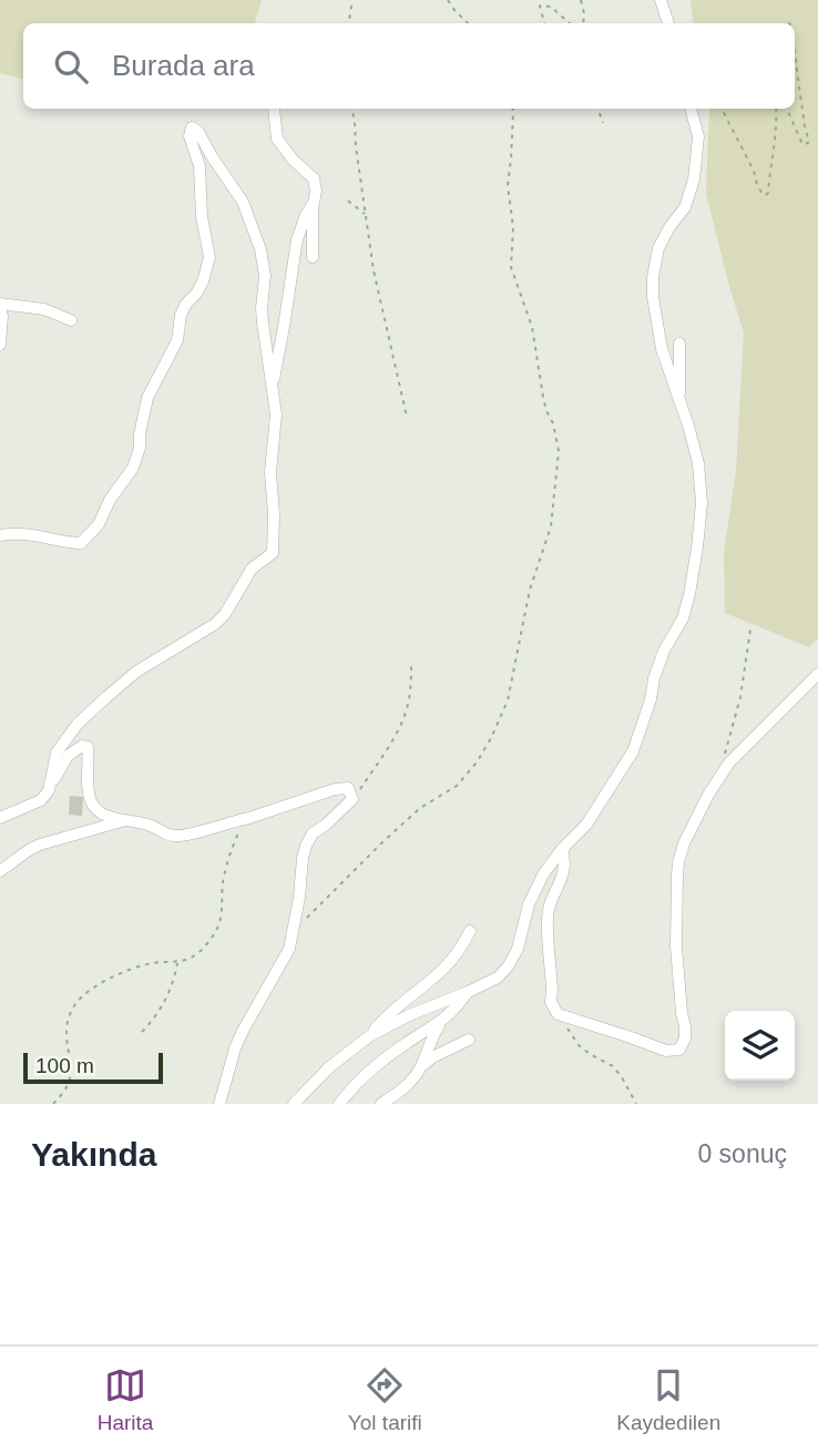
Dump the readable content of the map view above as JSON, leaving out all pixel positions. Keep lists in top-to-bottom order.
{
  "scale_bar": "100 m",
  "page": {
    "search": "Burada ara",
    "scale": "100 m",
    "heading": ["Yakında", "0 sonuç"],
    "nav": ["Harita", "Yol tarifi", "Kaydedilen"]
  }
}
